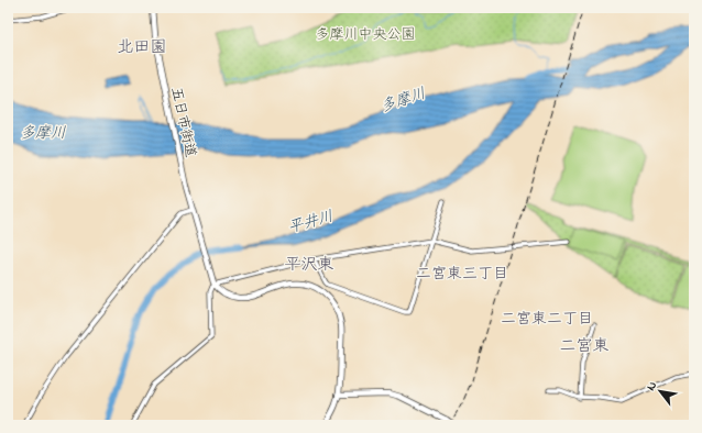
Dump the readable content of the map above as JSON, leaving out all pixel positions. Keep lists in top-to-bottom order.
{
  "streets": {
    "main road": ["五日市街道"]
  },
  "districts": [
    "北田園",
    "平沢東",
    "二宮東三丁目",
    "二宮東二丁目",
    "二宮東"
  ],
  "water": ["多摩川", "平井川"],
  "parks": ["多摩川中央公園"],
  "north": "top left"
}
